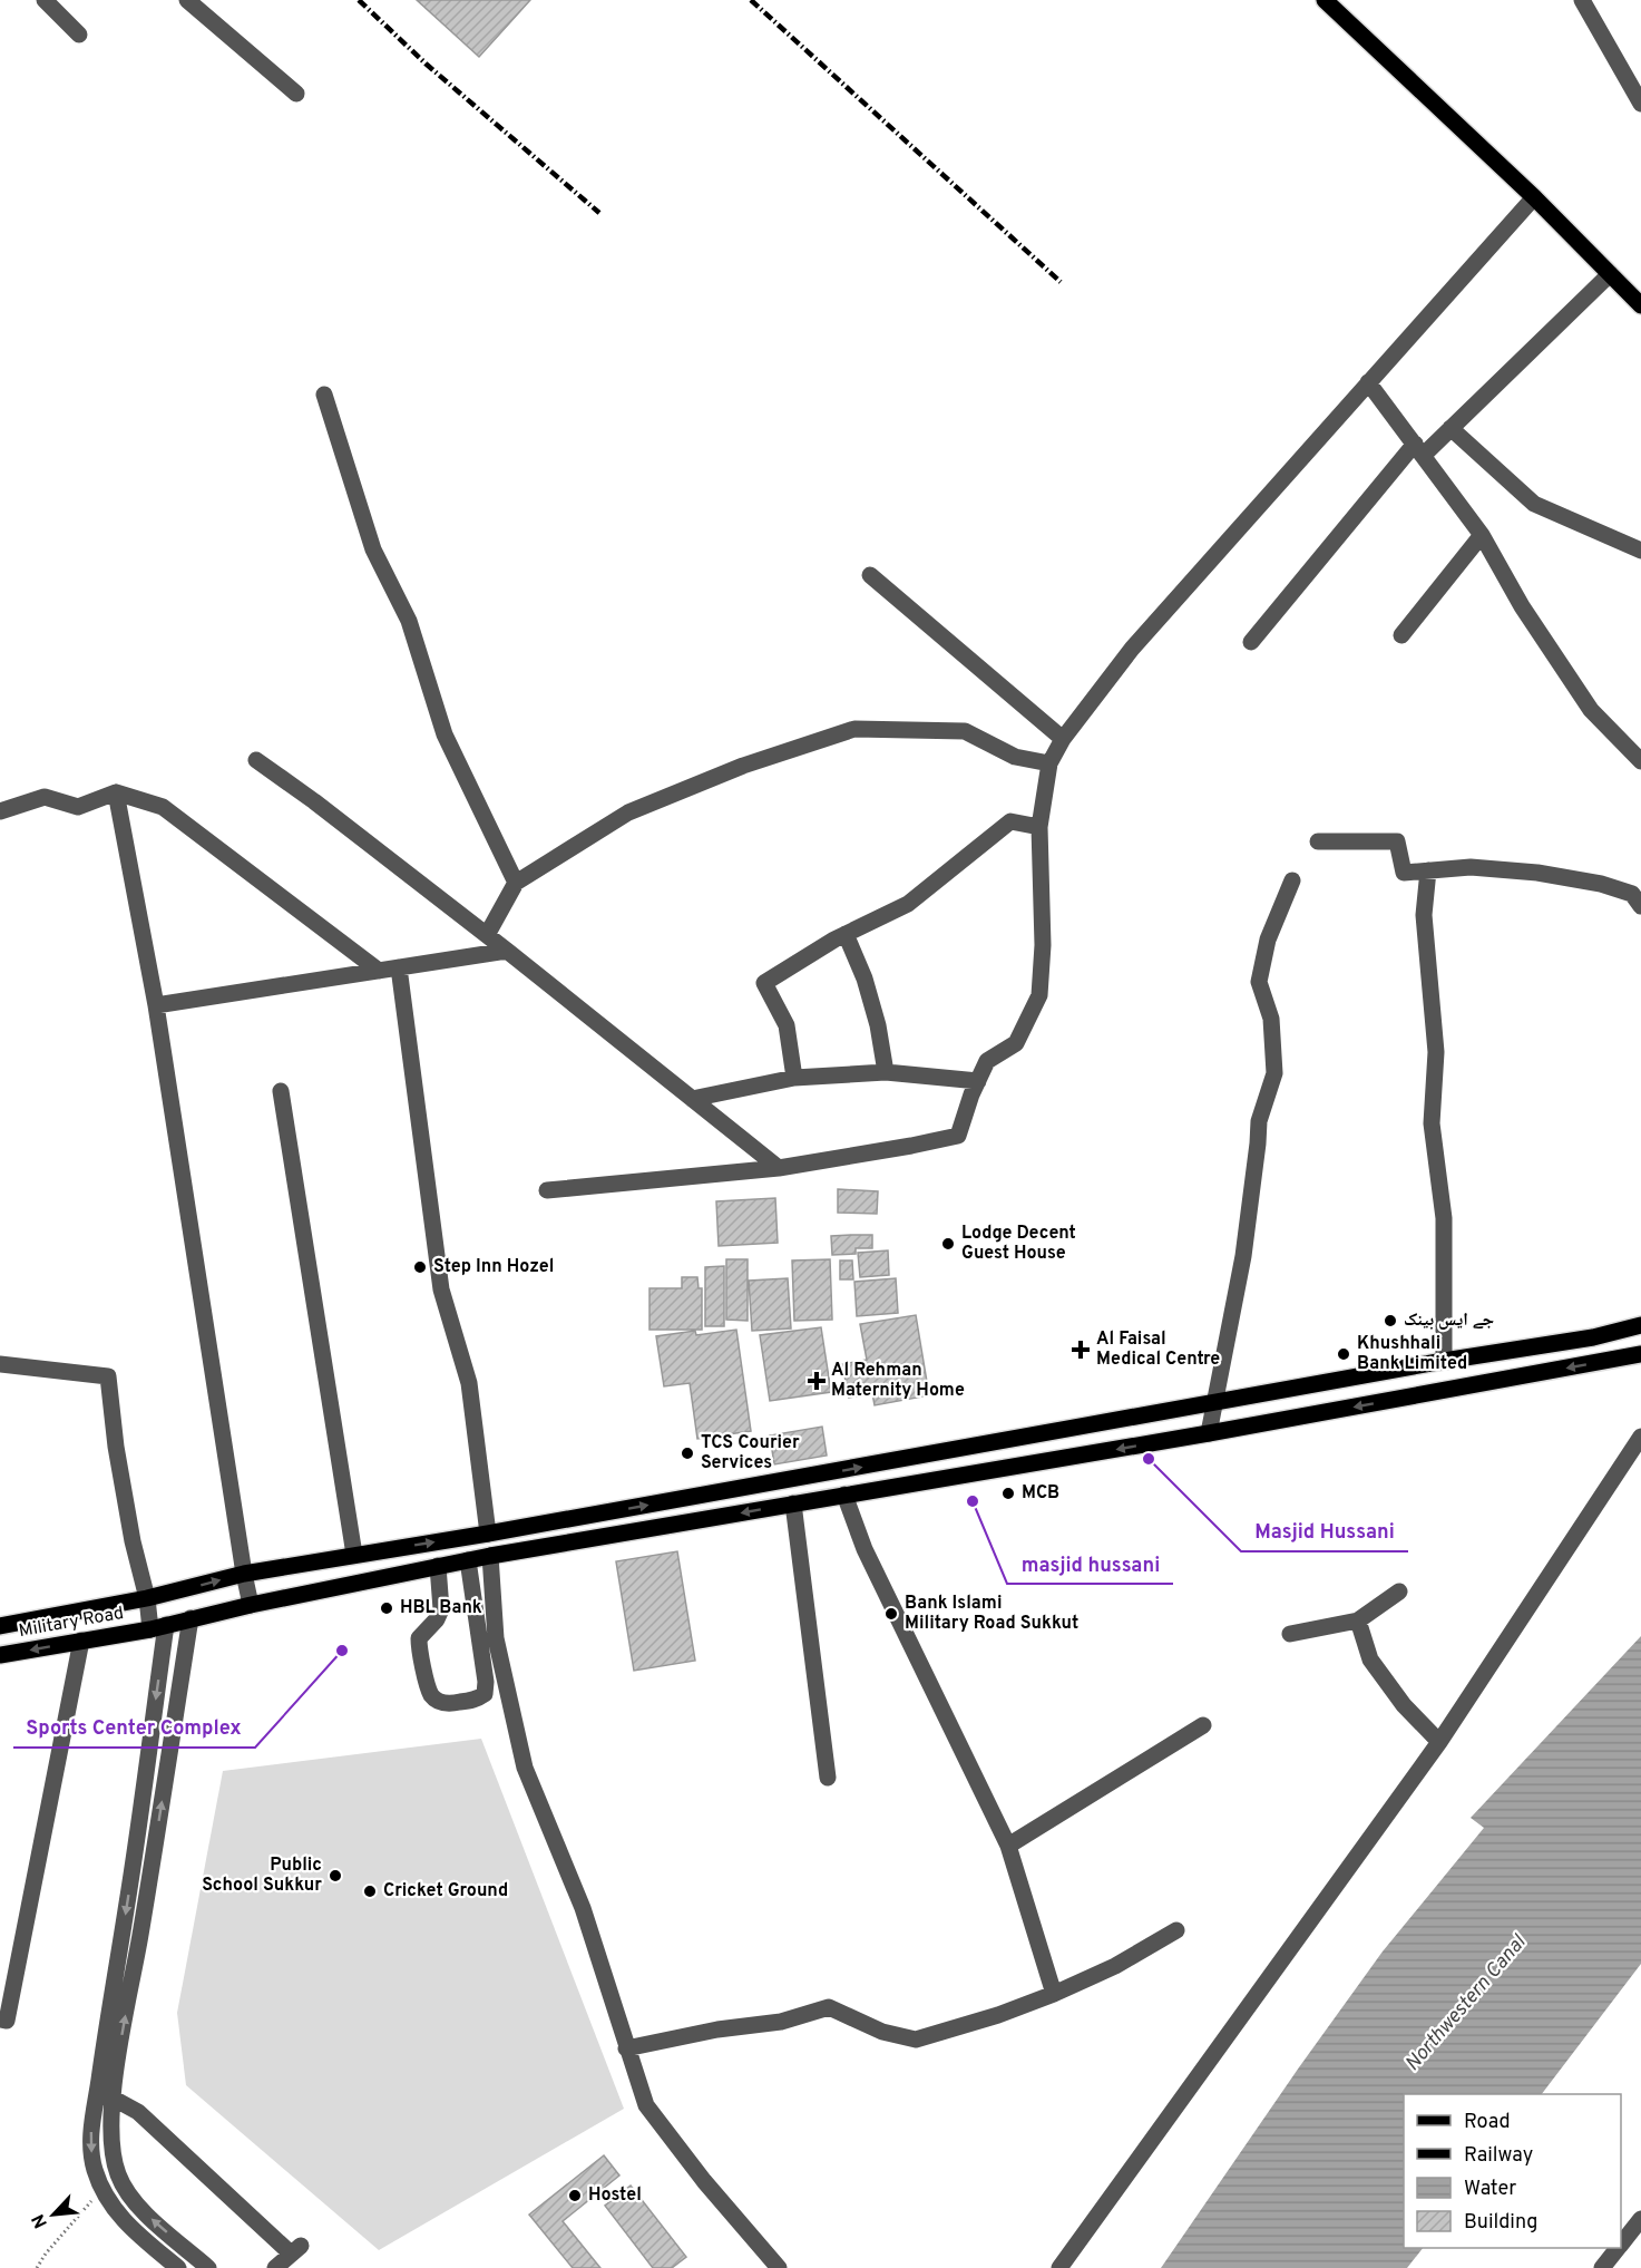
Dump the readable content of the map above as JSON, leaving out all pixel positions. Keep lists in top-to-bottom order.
{
  "streets": {
    "main road": ["Military Road"]
  },
  "water": ["Northwestern Canal"],
  "places": {
    "other": [
      "Lodge Decent Guest House",
      "Step Inn Hozel",
      "جے ایس بینک",
      "Khushhali Bank Limited",
      "TCS Courier Services",
      "Masjid Hussani",
      "MCB",
      "masjid hussani",
      "HBL Bank",
      "Bank Islami Military Road Sukkut",
      "Sports Center Complex",
      "Public School Sukkur",
      "Cricket Ground",
      "Hostel"
    ],
    "health": ["Al Faisal Medical Centre", "Al Rehman Maternity Home"]
  },
  "legend": [
    "Road",
    "Railway",
    "Water",
    "Building"
  ],
  "north": "bottom left"
}
